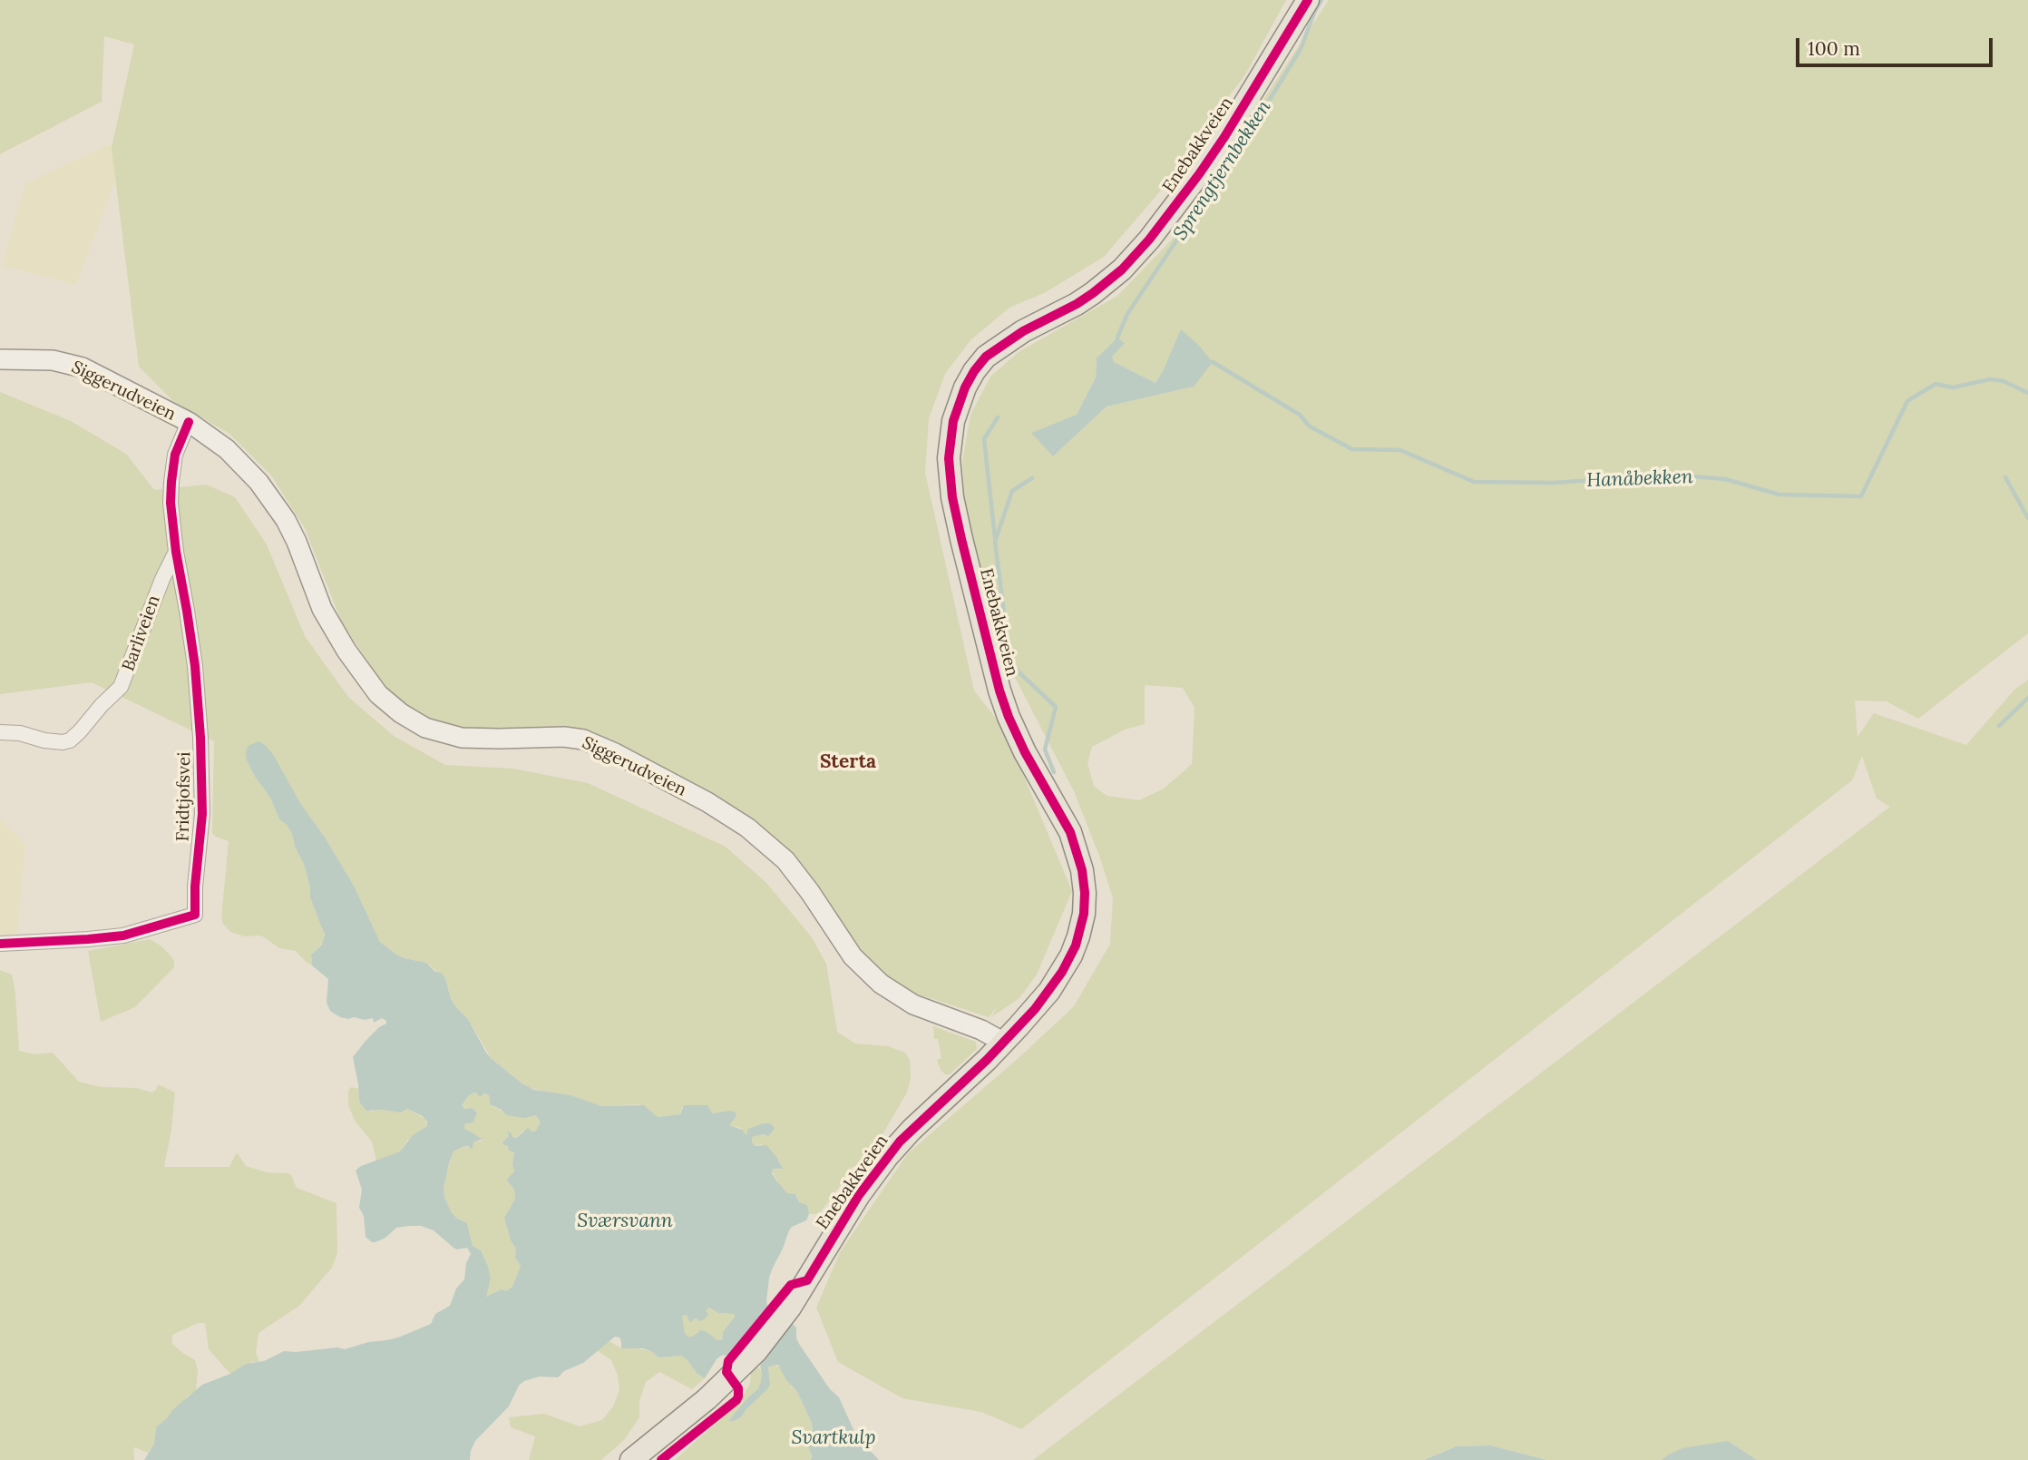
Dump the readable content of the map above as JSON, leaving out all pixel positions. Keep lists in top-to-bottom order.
{
  "streets": {
    "main road": ["Enebakkveien", "Siggerudveien"],
    "street": ["Barliveien", "Fridtjofsvei"]
  },
  "crossings": [
    ["Enebakkveien", "Siggerudveien"],
    ["Siggerudveien", "Fridtjofsvei"],
    ["Barliveien", "Fridtjofsvei"]
  ],
  "districts": ["Sterta"],
  "water": [
    "Sprengtjernbekken",
    "Hanåbekken",
    "Sværsvann",
    "Svartkulp"
  ],
  "scale_bar": "100 m"
}
